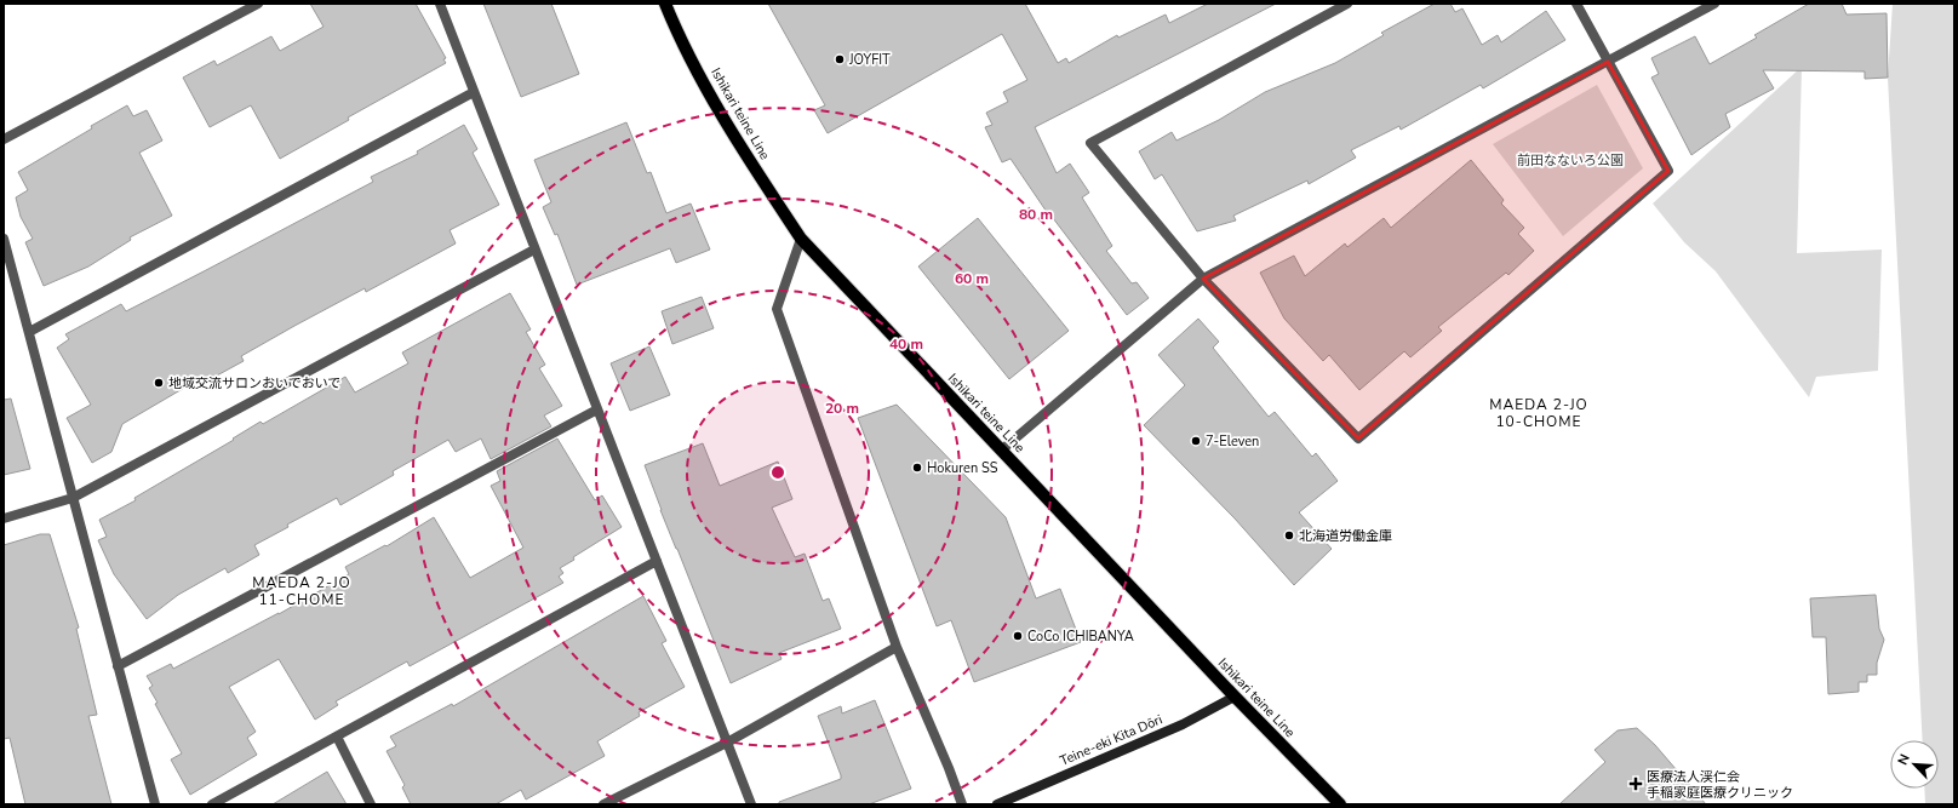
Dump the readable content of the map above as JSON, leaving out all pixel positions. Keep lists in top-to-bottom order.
{
  "streets": {
    "main road": ["Ishikari teine Line"],
    "street": ["Teine-eki Kita Dōri"]
  },
  "crossings": [
    ["Ishikari teine Line", "Teine-eki Kita Dōri"]
  ],
  "districts": ["MAEDA 2-JO 10-CHOME", "MAEDA 2-JO 11-CHOME"],
  "parks": ["前田なないろ公園"],
  "places": {
    "other": [
      "JOYFIT",
      "地域交流サロンおいでおいで",
      "7-Eleven",
      "Hokuren SS",
      "北海道労働金庫",
      "CoCo ICHIBANYA"
    ],
    "health": ["医療法人渓仁会 手稲家庭医療クリニック"]
  },
  "north": "top left",
  "rings": [
    "80 m",
    "60 m",
    "40 m",
    "20 m"
  ]
}
